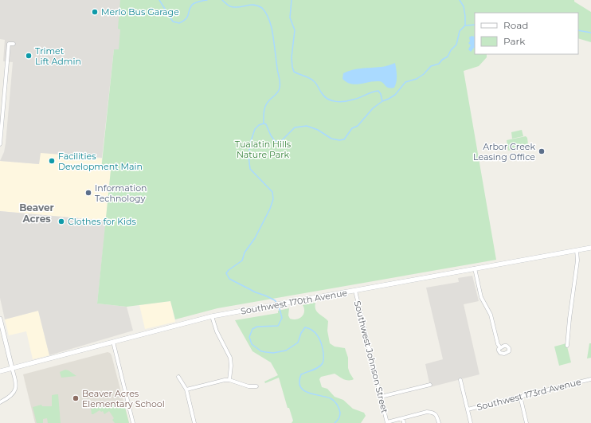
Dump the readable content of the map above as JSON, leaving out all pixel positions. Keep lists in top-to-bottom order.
{
  "streets": {
    "main road": ["Southwest 170th Avenue"],
    "street": ["Southwest Johnson Street", "Southwest 173rd Avenue"]
  },
  "crossings": [
    ["Southwest 170th Avenue", "Southwest Johnson Street"]
  ],
  "districts": ["Beaver Acres"],
  "parks": ["Tualatin Hills Nature Park"],
  "places": [
    "Merlo Bus Garage",
    "Trimet Lift Admin",
    "Arbor Creek Leasing Office",
    "Facilities Development Main",
    "Information Technology",
    "Clothes for Kids",
    "Beaver Acres Elementary School"
  ],
  "legend": ["Road", "Park"]
}
